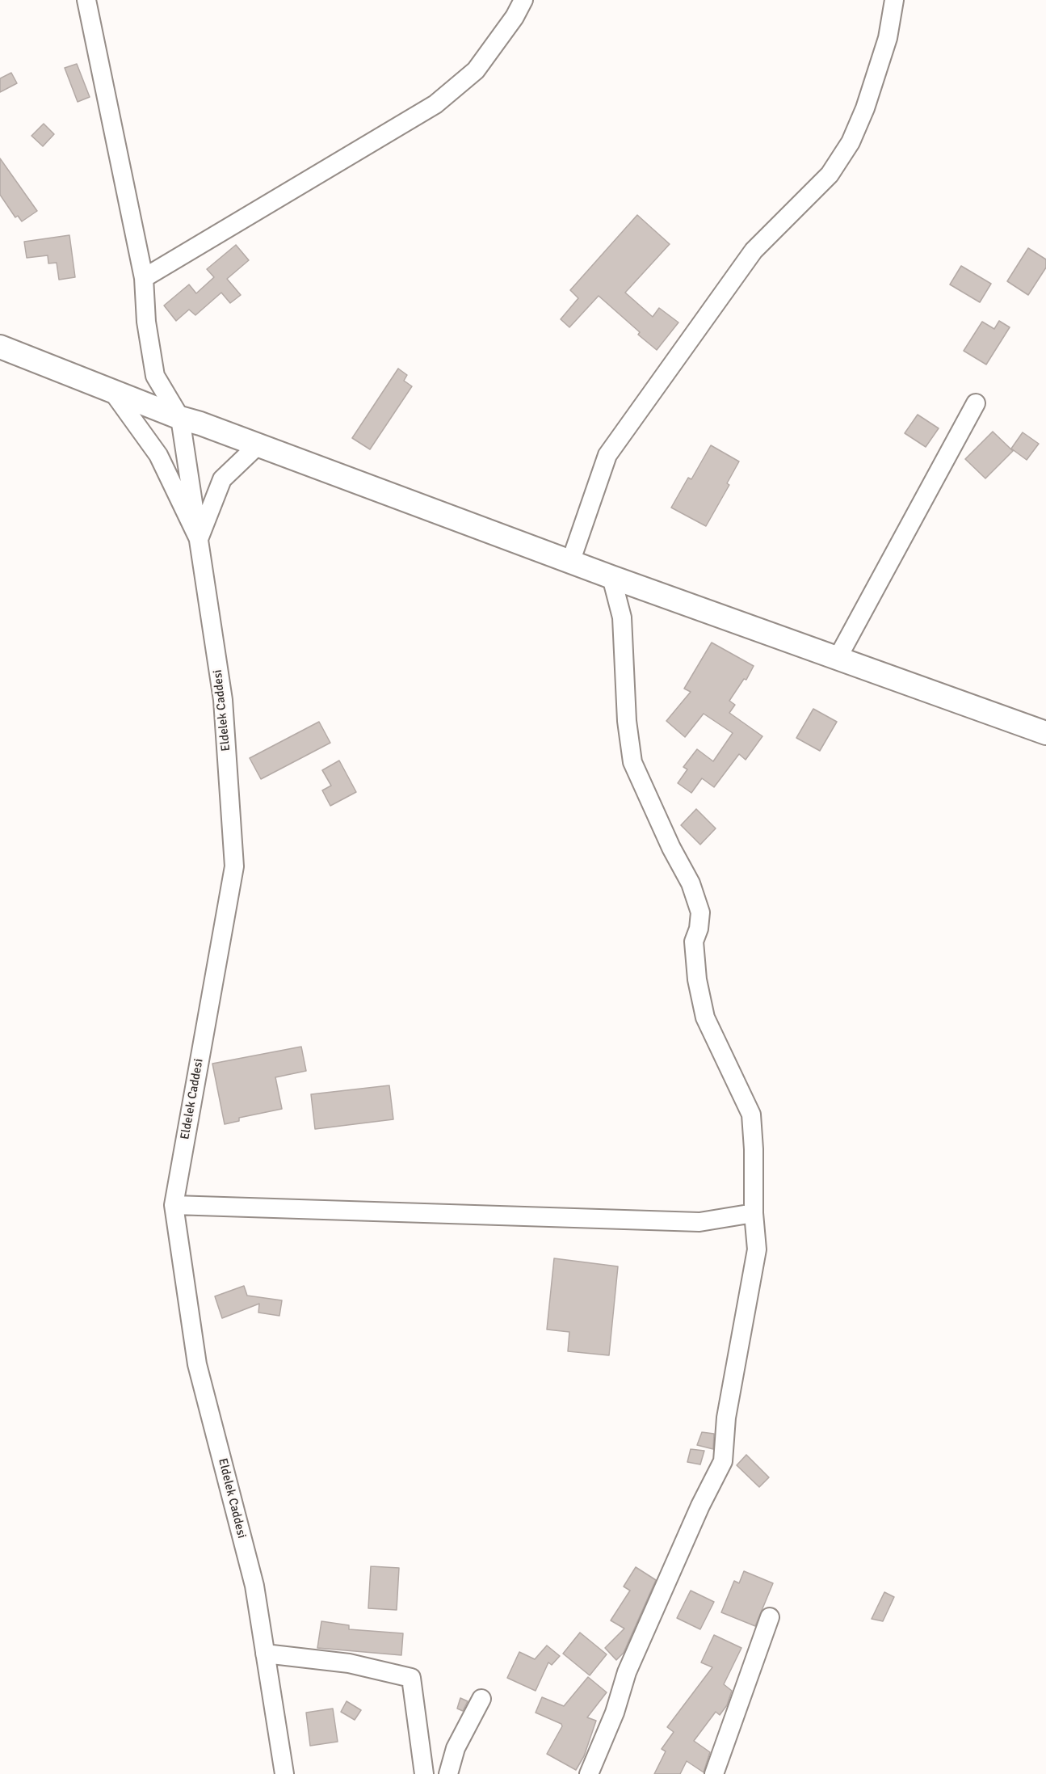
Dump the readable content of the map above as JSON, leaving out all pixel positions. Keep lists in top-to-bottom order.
{
  "streets": {
    "street": ["Eldelek Caddesi"]
  }
}
